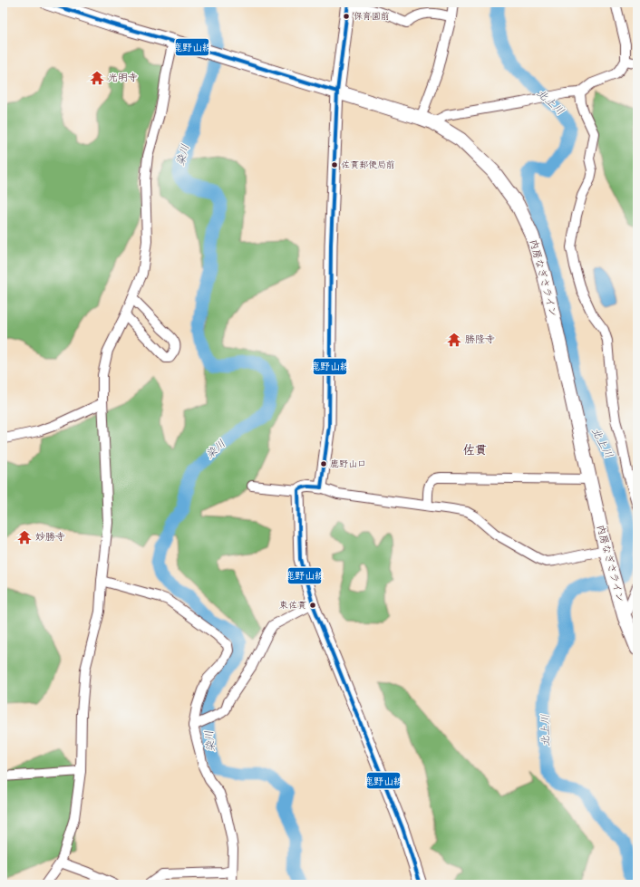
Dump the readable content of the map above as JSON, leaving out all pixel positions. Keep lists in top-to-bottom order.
{
  "streets": {
    "highway": ["内房なぎさライン"]
  },
  "districts": ["佐貫"],
  "water": ["北上川", "染川"],
  "places": {
    "other": [
      "保育園前",
      "佐貫郵便局前",
      "鹿野山口",
      "東佐貫"
    ],
    "temple": ["光明寺", "勝隆寺", "妙勝寺"]
  },
  "lines": ["transit line 鹿野山線"]
}
